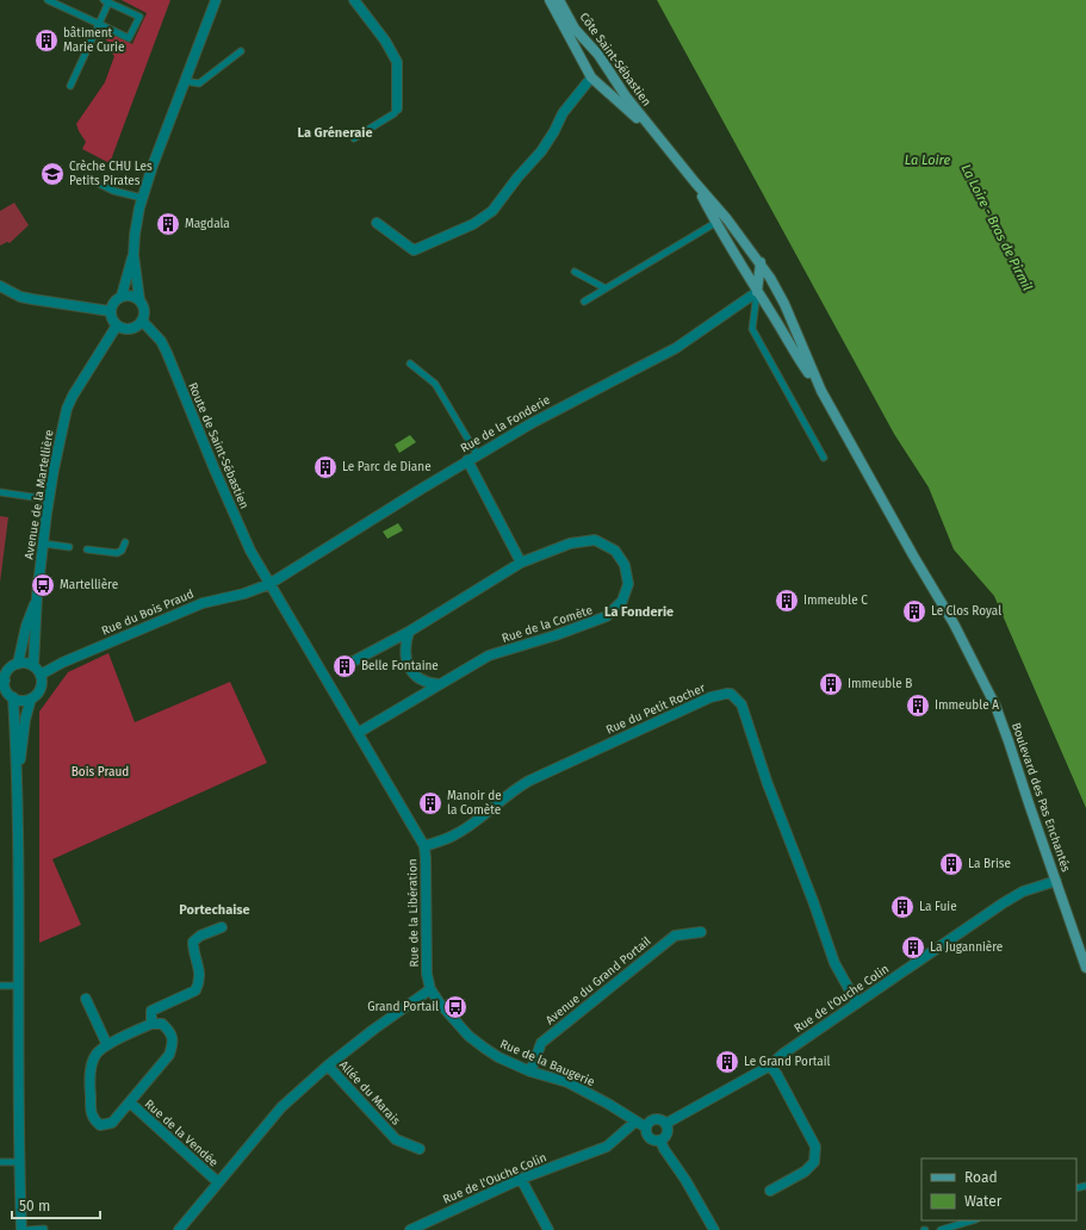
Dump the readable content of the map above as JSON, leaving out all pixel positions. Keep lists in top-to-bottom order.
{
  "streets": {
    "main road": ["Côte Saint-Sébastien", "Boulevard des Pas Enchantés"],
    "street": [
      "Rue de la Fonderie",
      "Route de Saint-Sébastien",
      "Avenue de la Martellière",
      "Rue du Bois Praud",
      "Rue de la Comète",
      "Rue du Petit Rocher",
      "Rue de la Libération",
      "Avenue du Grand Portail",
      "Rue de l'Ouche Colin",
      "Rue de la Baugerie",
      "Allée du Marais",
      "Rue de la Vendée"
    ]
  },
  "crossings": [
    ["Côte Saint-Sébastien", "Rue de la Fonderie"],
    ["Côte Saint-Sébastien", "Boulevard des Pas Enchantés"],
    ["Rue de la Fonderie", "Route de Saint-Sébastien"],
    ["Rue de la Fonderie", "Rue du Bois Praud"],
    ["Rue de la Fonderie", "Boulevard des Pas Enchantés"],
    ["Rue de la Fonderie", "Rue de la Libération"],
    ["Route de Saint-Sébastien", "Avenue de la Martellière"],
    ["Route de Saint-Sébastien", "Rue du Bois Praud"],
    ["Route de Saint-Sébastien", "Rue de la Libération"],
    ["Avenue de la Martellière", "Rue du Bois Praud"],
    ["Rue du Bois Praud", "Rue de la Libération"],
    ["Rue de la Comète", "Rue de la Libération"],
    ["Rue du Petit Rocher", "Rue de la Libération"],
    ["Rue du Petit Rocher", "Rue de l'Ouche Colin"],
    ["Boulevard des Pas Enchantés", "Rue de l'Ouche Colin"],
    ["Rue de la Libération", "Rue de la Baugerie"],
    ["Avenue du Grand Portail", "Rue de la Baugerie"],
    ["Rue de l'Ouche Colin", "Rue de la Baugerie"]
  ],
  "districts": ["La Gréneraie", "La Fonderie", "Portechaise"],
  "water": ["La Loire", "La Loire - Bras de Pirmil"],
  "parks": ["Bois Praud"],
  "places": {
    "building": [
      "bâtiment Marie Curie",
      "Magdala",
      "Le Parc de Diane",
      "Immeuble C",
      "Le Clos Royal",
      "Belle Fontaine",
      "Immeuble B",
      "Immeuble A",
      "Manoir de la Comète",
      "La Brise",
      "La Fuie",
      "La Jugannière",
      "Le Grand Portail"
    ],
    "school or university": ["Crèche CHU Les Petits Pirates"],
    "bus stop": ["Martellière", "Grand Portail"]
  },
  "legend": ["Road", "Water"],
  "scale_bar": "50 m"
}
